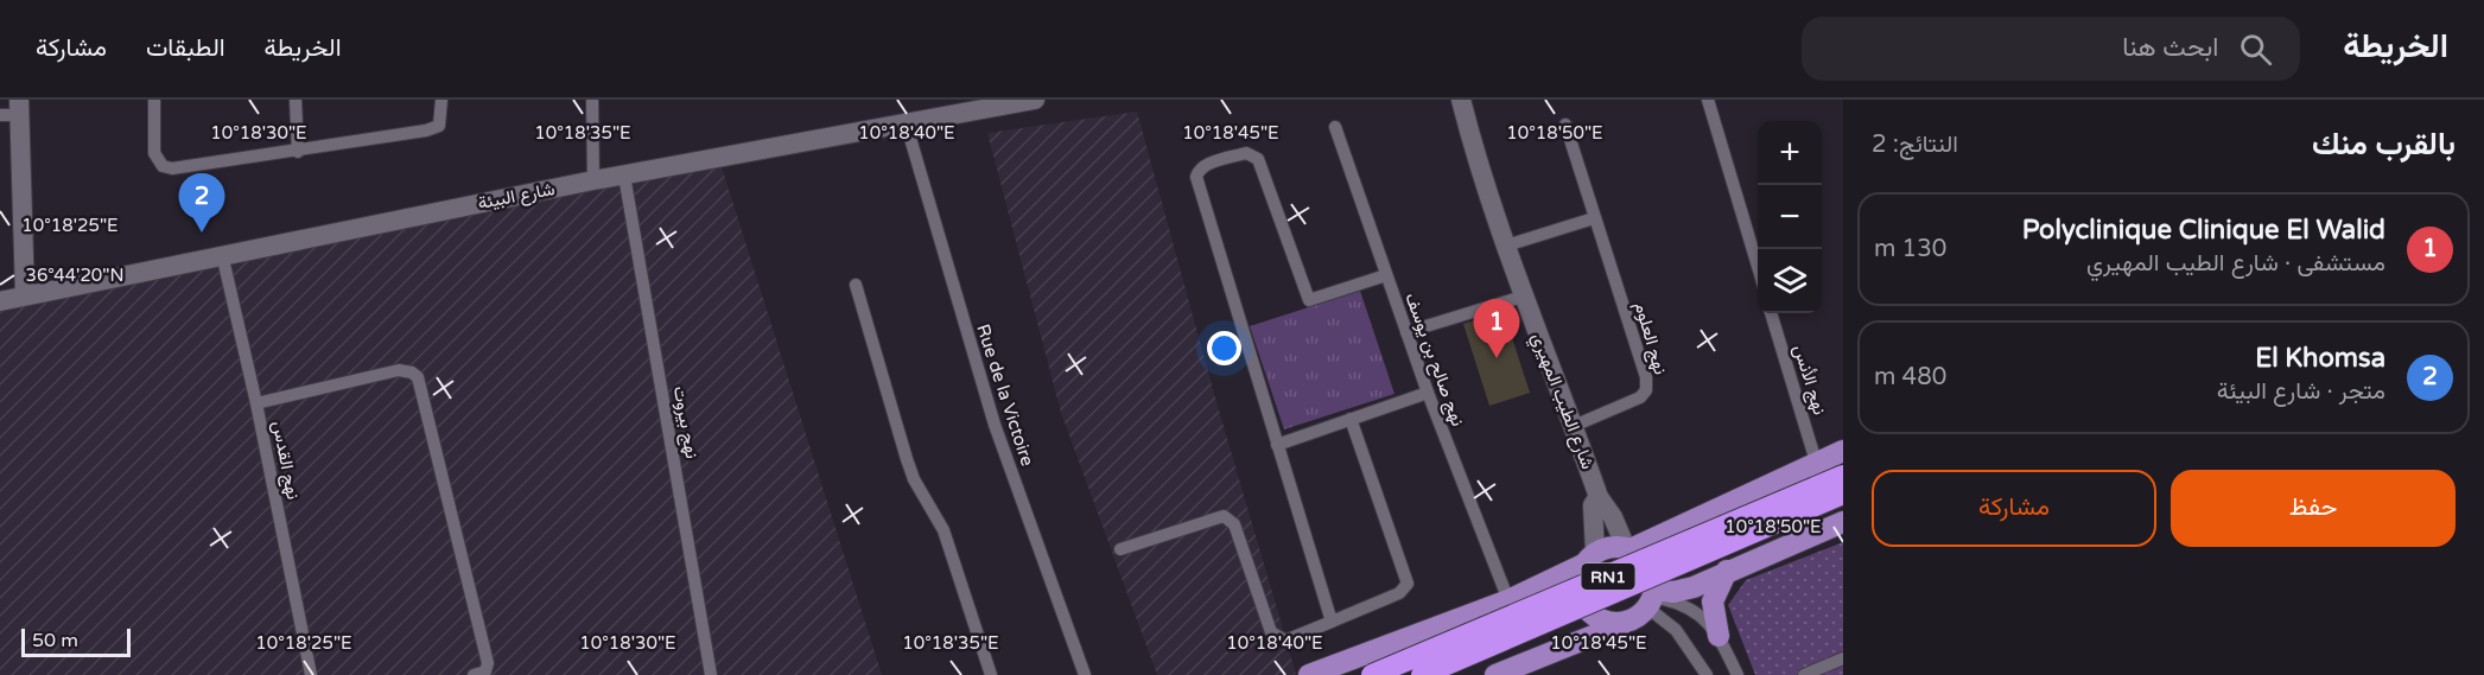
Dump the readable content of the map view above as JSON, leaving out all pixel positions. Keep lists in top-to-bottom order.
{
  "streets": {
    "highway": ["RN1"],
    "main road": ["شارع البيئة", "شارع الطيب المهيري"],
    "street": [
      "نهج العلوم",
      "نهج صالح بن يوسف",
      "نهج الأنس",
      "Rue de la Victoire",
      "نهج بيروت",
      "نهج القدس"
    ]
  },
  "crossings": [
    ["شارع البيئة", "Rue de la Victoire"],
    ["شارع البيئة", "نهج بيروت"],
    ["شارع البيئة", "نهج القدس"],
    ["نهج العلوم", "شارع الطيب المهيري"]
  ],
  "scale_bar": "50 m",
  "page": {
    "header": "الخريطة",
    "search": "ابحث هنا",
    "nav": ["الخريطة", "الطبقات", "مشاركة"],
    "heading": ["بالقرب منك", "النتائج: 2"],
    "map_buttons": ["+", "−"],
    "pins": ["2", "1"],
    "list": [
      {
        "mark": "1",
        "name": "Polyclinique Clinique El Walid",
        "note": "مستشفى · شارع الطيب المهيري",
        "value": "130 m"
      },
      {
        "mark": "2",
        "name": "El Khomsa",
        "note": "متجر · شارع البيئة",
        "value": "480 m"
      }
    ],
    "buttons": ["حفظ", "مشاركة"],
    "scale": "50 m"
  },
  "coordinates": [
    "10°18'30\"E",
    "10°18'35\"E",
    "10°18'40\"E",
    "10°18'45\"E",
    "10°18'50\"E",
    "10°18'25\"E",
    "36°44'20\"N"
  ]
}
